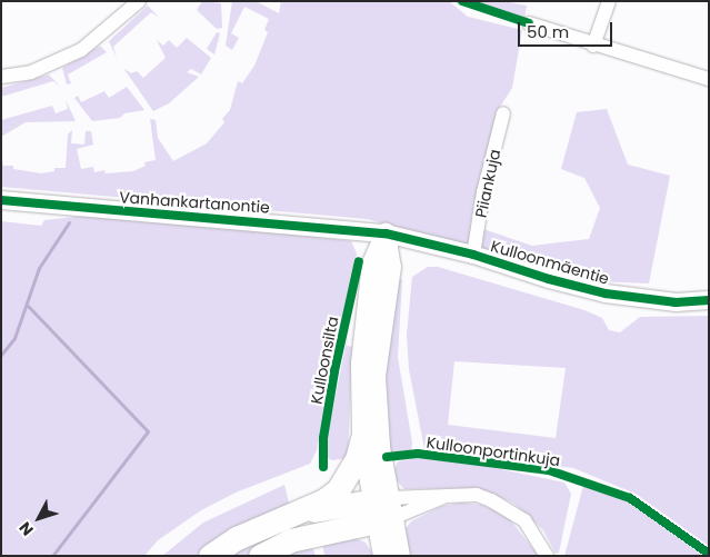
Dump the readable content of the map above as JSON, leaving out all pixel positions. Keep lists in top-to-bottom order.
{
  "streets": {
    "street": ["Piiankuja", "Vanhankartanontie", "Kulloonmäentie"],
    "cycle path": ["Kulloonsilta", "Kulloonportinkuja"]
  },
  "crossings": [
    ["Piiankuja", "Kulloonmäentie"],
    ["Vanhankartanontie", "Kulloonmäentie"]
  ],
  "scale_bar": "50 m",
  "north": "bottom left"
}
